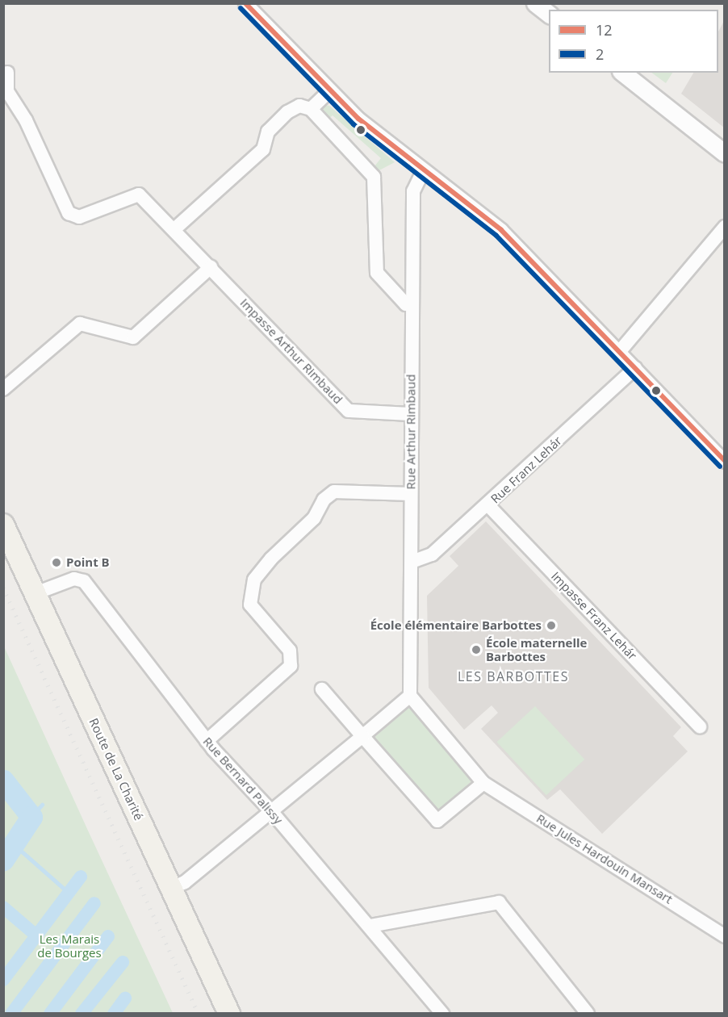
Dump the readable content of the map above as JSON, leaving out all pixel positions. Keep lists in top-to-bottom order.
{
  "streets": {
    "main road": ["Route de La Charité"],
    "street": [
      "Impasse Arthur Rimbaud",
      "Rue Arthur Rimbaud",
      "Rue Franz Lehár",
      "Impasse Franz Lehár",
      "Rue Bernard Palissy",
      "Rue Jules Hardouin Mansart"
    ]
  },
  "crossings": [
    ["Impasse Arthur Rimbaud", "Rue Arthur Rimbaud"],
    ["Rue Arthur Rimbaud", "Rue Franz Lehár"],
    ["Rue Arthur Rimbaud", "Rue Jules Hardouin Mansart"],
    ["Rue Franz Lehár", "Impasse Franz Lehár"],
    ["Route de La Charité", "Rue Bernard Palissy"]
  ],
  "districts": ["LES BARBOTTES"],
  "parks": ["Les Marais de Bourges"],
  "places": ["Point B", "École élémentaire Barbottes", "École maternelle Barbottes"],
  "lines": ["transit line 12", "transit line 2"],
  "legend": ["12", "2"]
}
